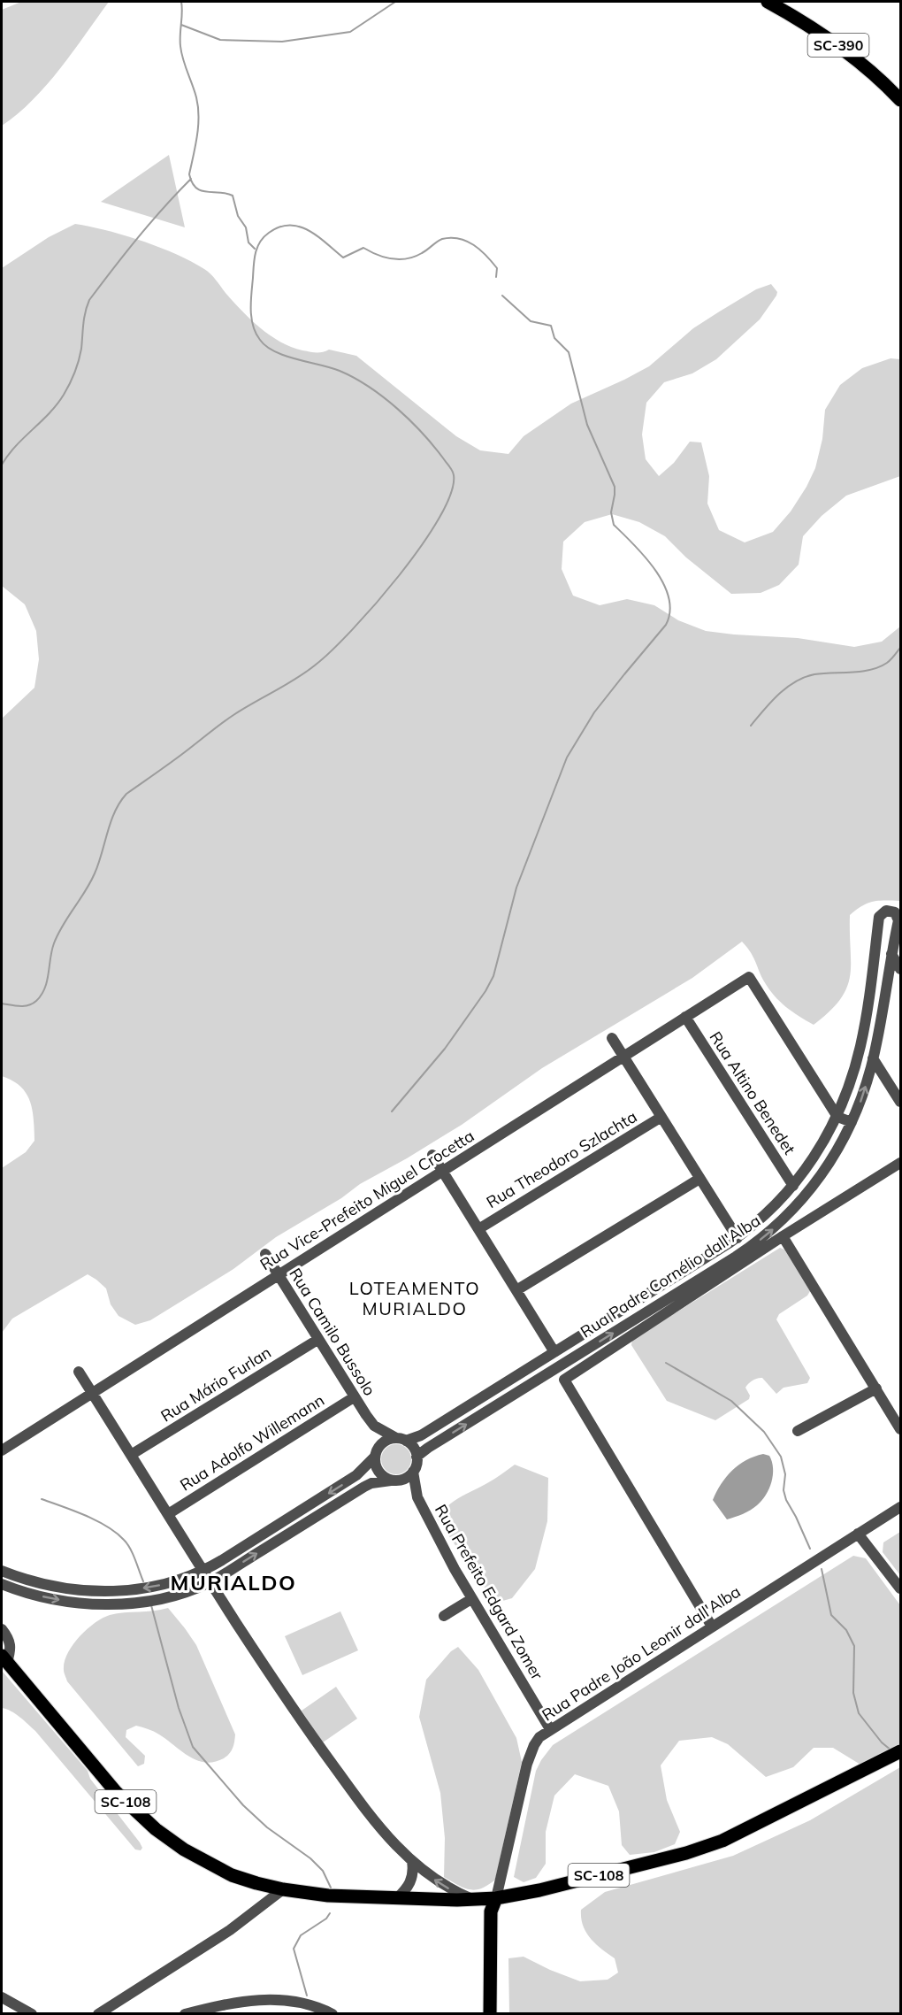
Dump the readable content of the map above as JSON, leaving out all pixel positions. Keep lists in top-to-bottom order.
{
  "streets": {
    "main road": ["SC-390", "SC-108"],
    "street": [
      "Rua Altino Benedet",
      "Rua Theodoro Szlachta",
      "Rua Vice-Prefeito Miguel Crocetta",
      "Rua Padre Cornélio dall'Alba",
      "Rua Camilo Bussolo",
      "Rua Mário Furlan",
      "Rua Adolfo Willemann",
      "Rua Prefeito Edgard Zomer",
      "Rua Padre João Leonir dall'Alba"
    ]
  },
  "crossings": [
    ["Rua Altino Benedet", "Rua Vice-Prefeito Miguel Crocetta"],
    ["Rua Altino Benedet", "Rua Padre Cornélio dall'Alba"],
    ["Rua Vice-Prefeito Miguel Crocetta", "Rua Padre Cornélio dall'Alba"],
    ["Rua Vice-Prefeito Miguel Crocetta", "Rua Camilo Bussolo"],
    ["Rua Padre Cornélio dall'Alba", "Rua Camilo Bussolo"],
    ["Rua Padre Cornélio dall'Alba", "Rua Prefeito Edgard Zomer"],
    ["Rua Camilo Bussolo", "Rua Mário Furlan"],
    ["Rua Camilo Bussolo", "Rua Adolfo Willemann"],
    ["Rua Camilo Bussolo", "Rua Prefeito Edgard Zomer"],
    ["Rua Prefeito Edgard Zomer", "Rua Padre João Leonir dall'Alba"],
    ["Rua Padre João Leonir dall'Alba", "SC-108"]
  ],
  "districts": ["LOTEAMENTO MURIALDO", "MURIALDO"]
}
